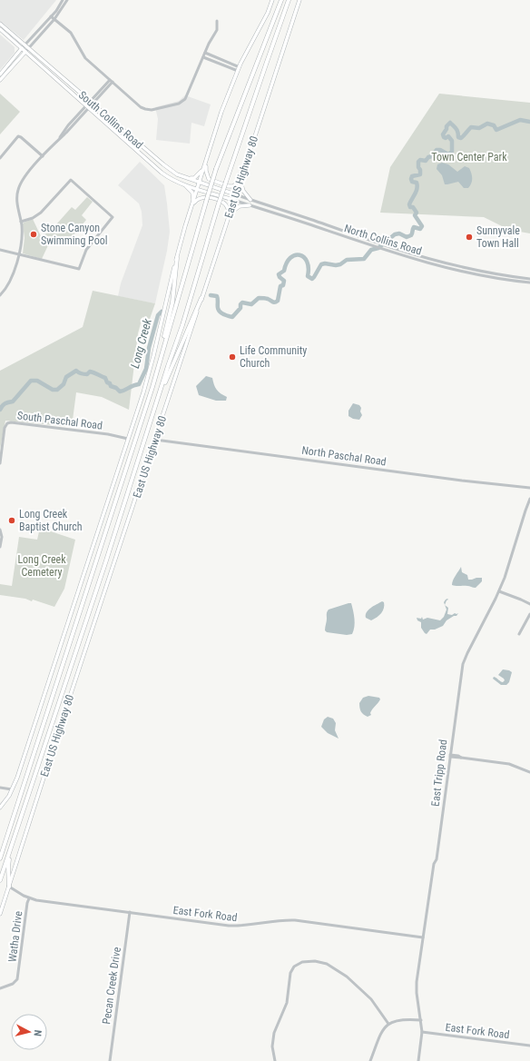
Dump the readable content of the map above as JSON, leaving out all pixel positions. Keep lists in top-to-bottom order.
{
  "streets": {
    "main road": ["South Collins Road", "East US Highway 80"],
    "street": [
      "North Collins Road",
      "South Paschal Road",
      "North Paschal Road",
      "East Tripp Road",
      "East Fork Road",
      "Watha Drive",
      "Pecan Creek Drive"
    ]
  },
  "crossings": [
    ["South Collins Road", "East US Highway 80"],
    ["South Collins Road", "North Collins Road"],
    ["East US Highway 80", "North Collins Road"],
    ["East US Highway 80", "North Paschal Road"],
    ["East US Highway 80", "East Fork Road"],
    ["East Tripp Road", "East Fork Road"],
    ["East Fork Road", "Watha Drive"],
    ["East Fork Road", "Pecan Creek Drive"]
  ],
  "water": ["Long Creek"],
  "parks": ["Town Center Park", "Long Creek Cemetery"],
  "places": [
    "Stone Canyon Swimming Pool",
    "Sunnyvale Town Hall",
    "Life Community Church",
    "Long Creek Baptist Church"
  ],
  "north": "right"
}
